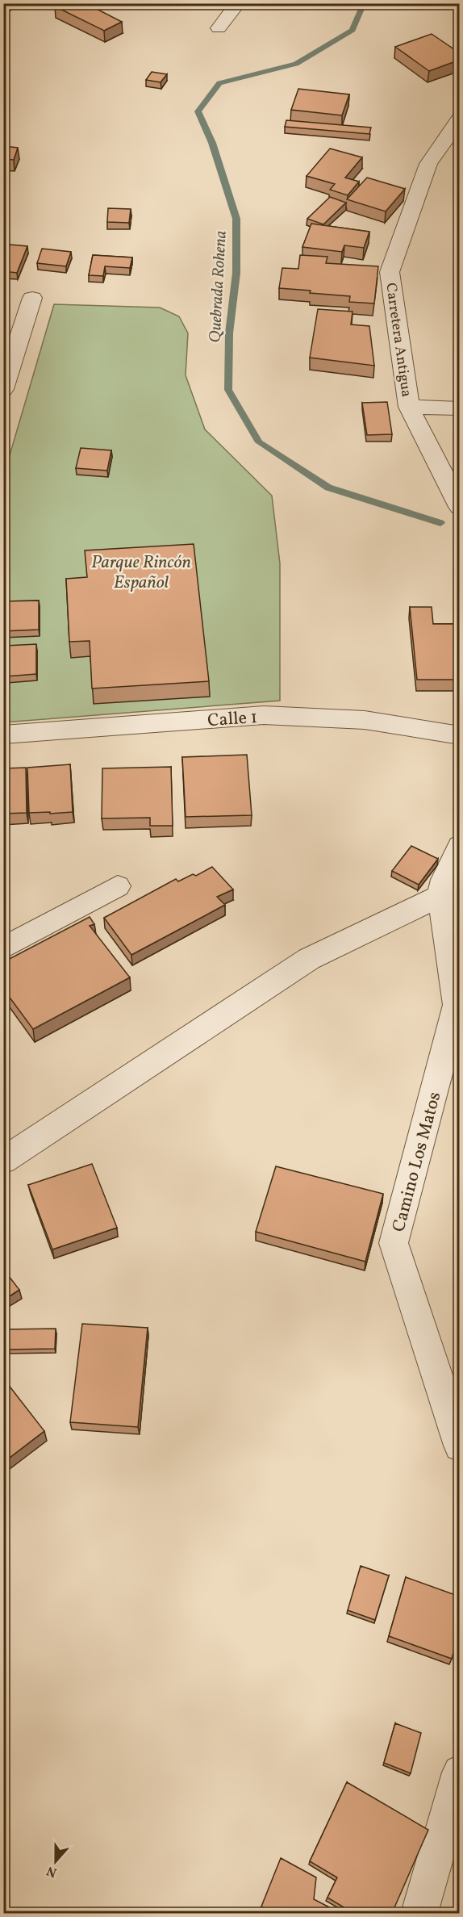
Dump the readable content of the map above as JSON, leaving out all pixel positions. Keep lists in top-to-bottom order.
{
  "streets": {
    "street": ["Carretera Antigua", "Calle 1", "Camino Los Matos"]
  },
  "water": ["Quebrada Rohena"],
  "parks": ["Parque Rincón Español"],
  "north": "bottom"
}
